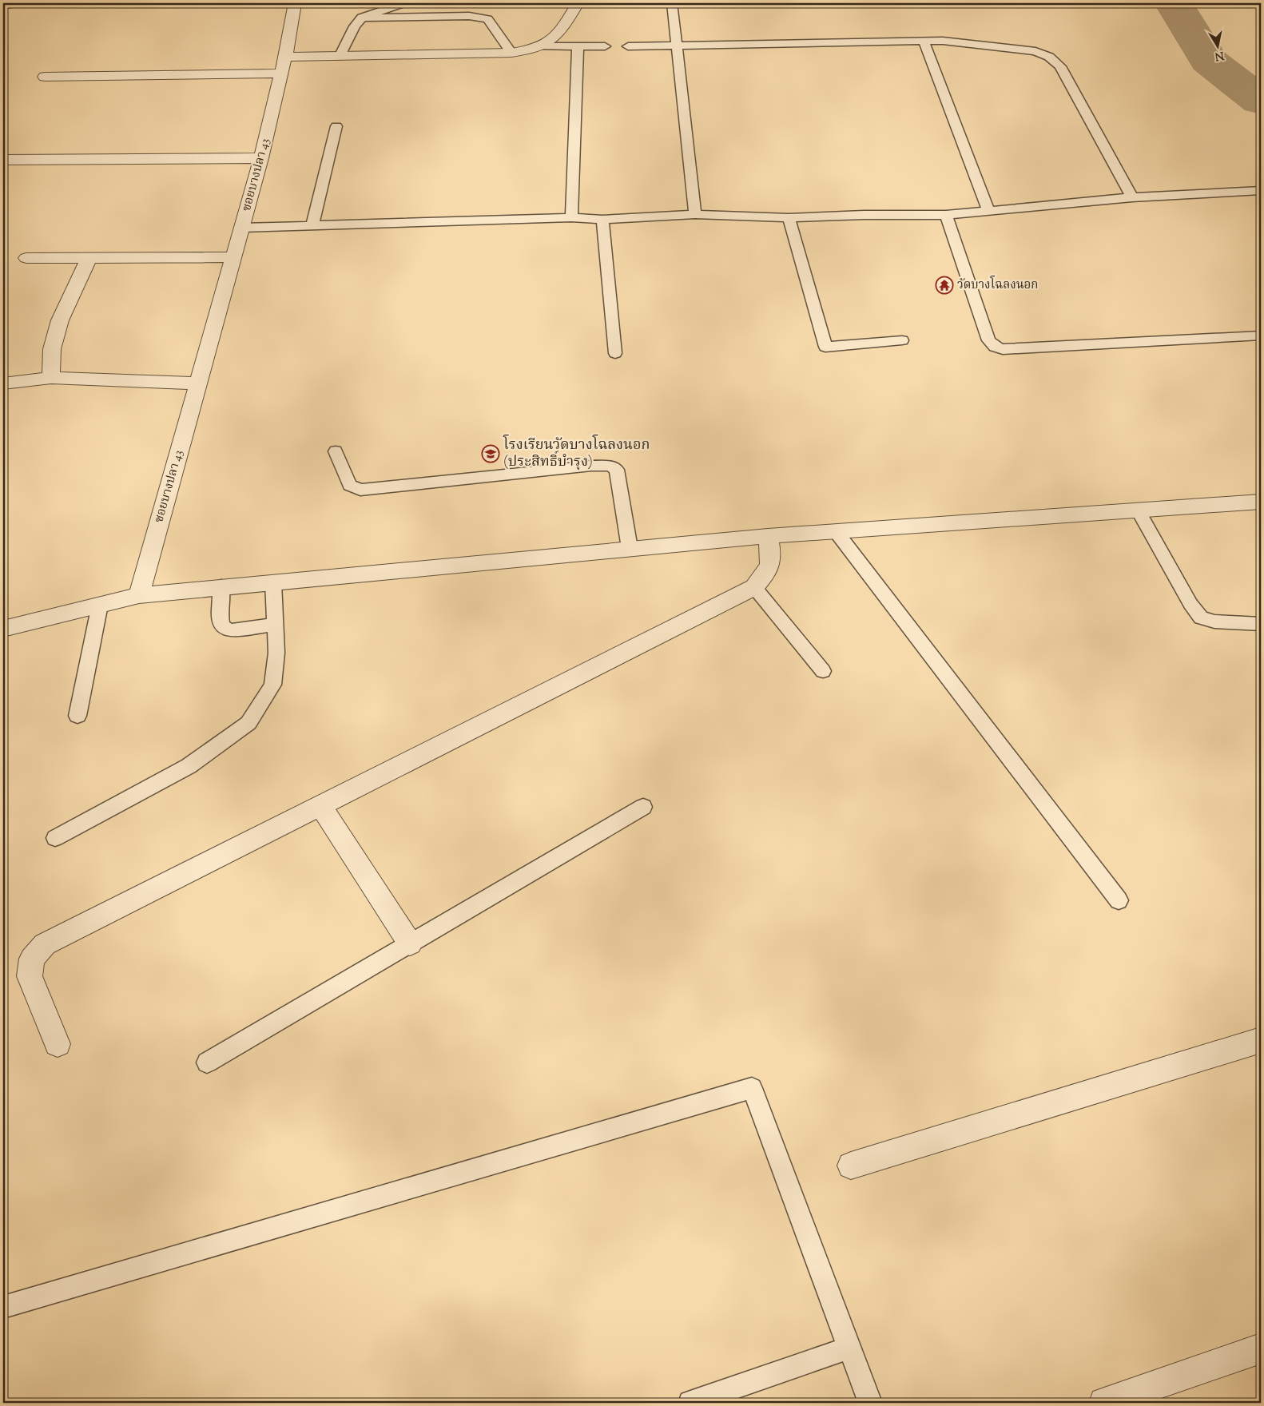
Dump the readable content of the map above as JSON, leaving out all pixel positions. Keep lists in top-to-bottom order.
{
  "streets": {
    "street": ["ซอยบางปลา 43"]
  },
  "places": {
    "temple": ["วัดบางโฉลงนอก"],
    "school or university": ["โรงเรียนวัดบางโฉลงนอก (ประสิทธิ์บำรุง)"]
  },
  "north": "bottom"
}
